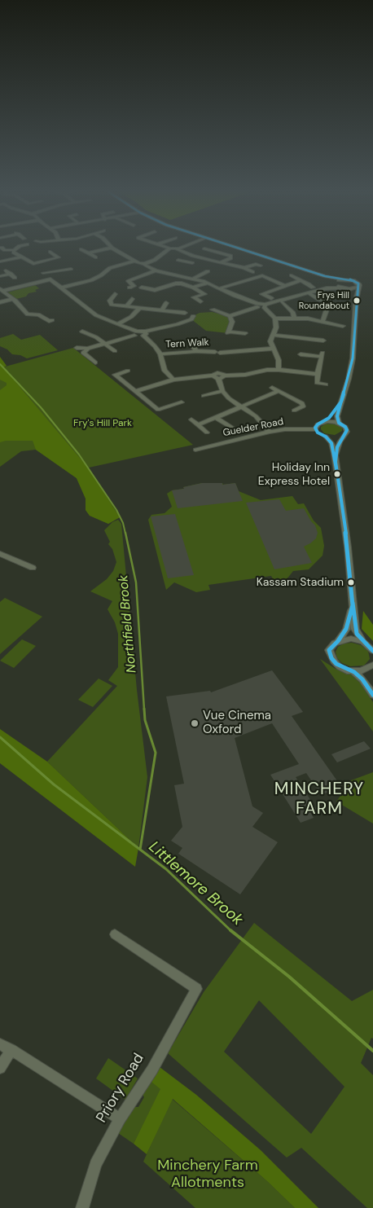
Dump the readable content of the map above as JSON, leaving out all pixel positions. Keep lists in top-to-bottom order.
{
  "streets": {
    "street": ["Tern Walk", "Guelder Road", "Priory Road"]
  },
  "districts": ["MINCHERY FARM"],
  "water": ["Northfield Brook", "Littlemore Brook"],
  "parks": ["Fry's Hill Park", "Minchery Farm Allotments"],
  "places": [
    "Frys Hill Roundabout",
    "Holiday Inn Express Hotel",
    "Kassam Stadium",
    "Vue Cinema Oxford"
  ]
}
